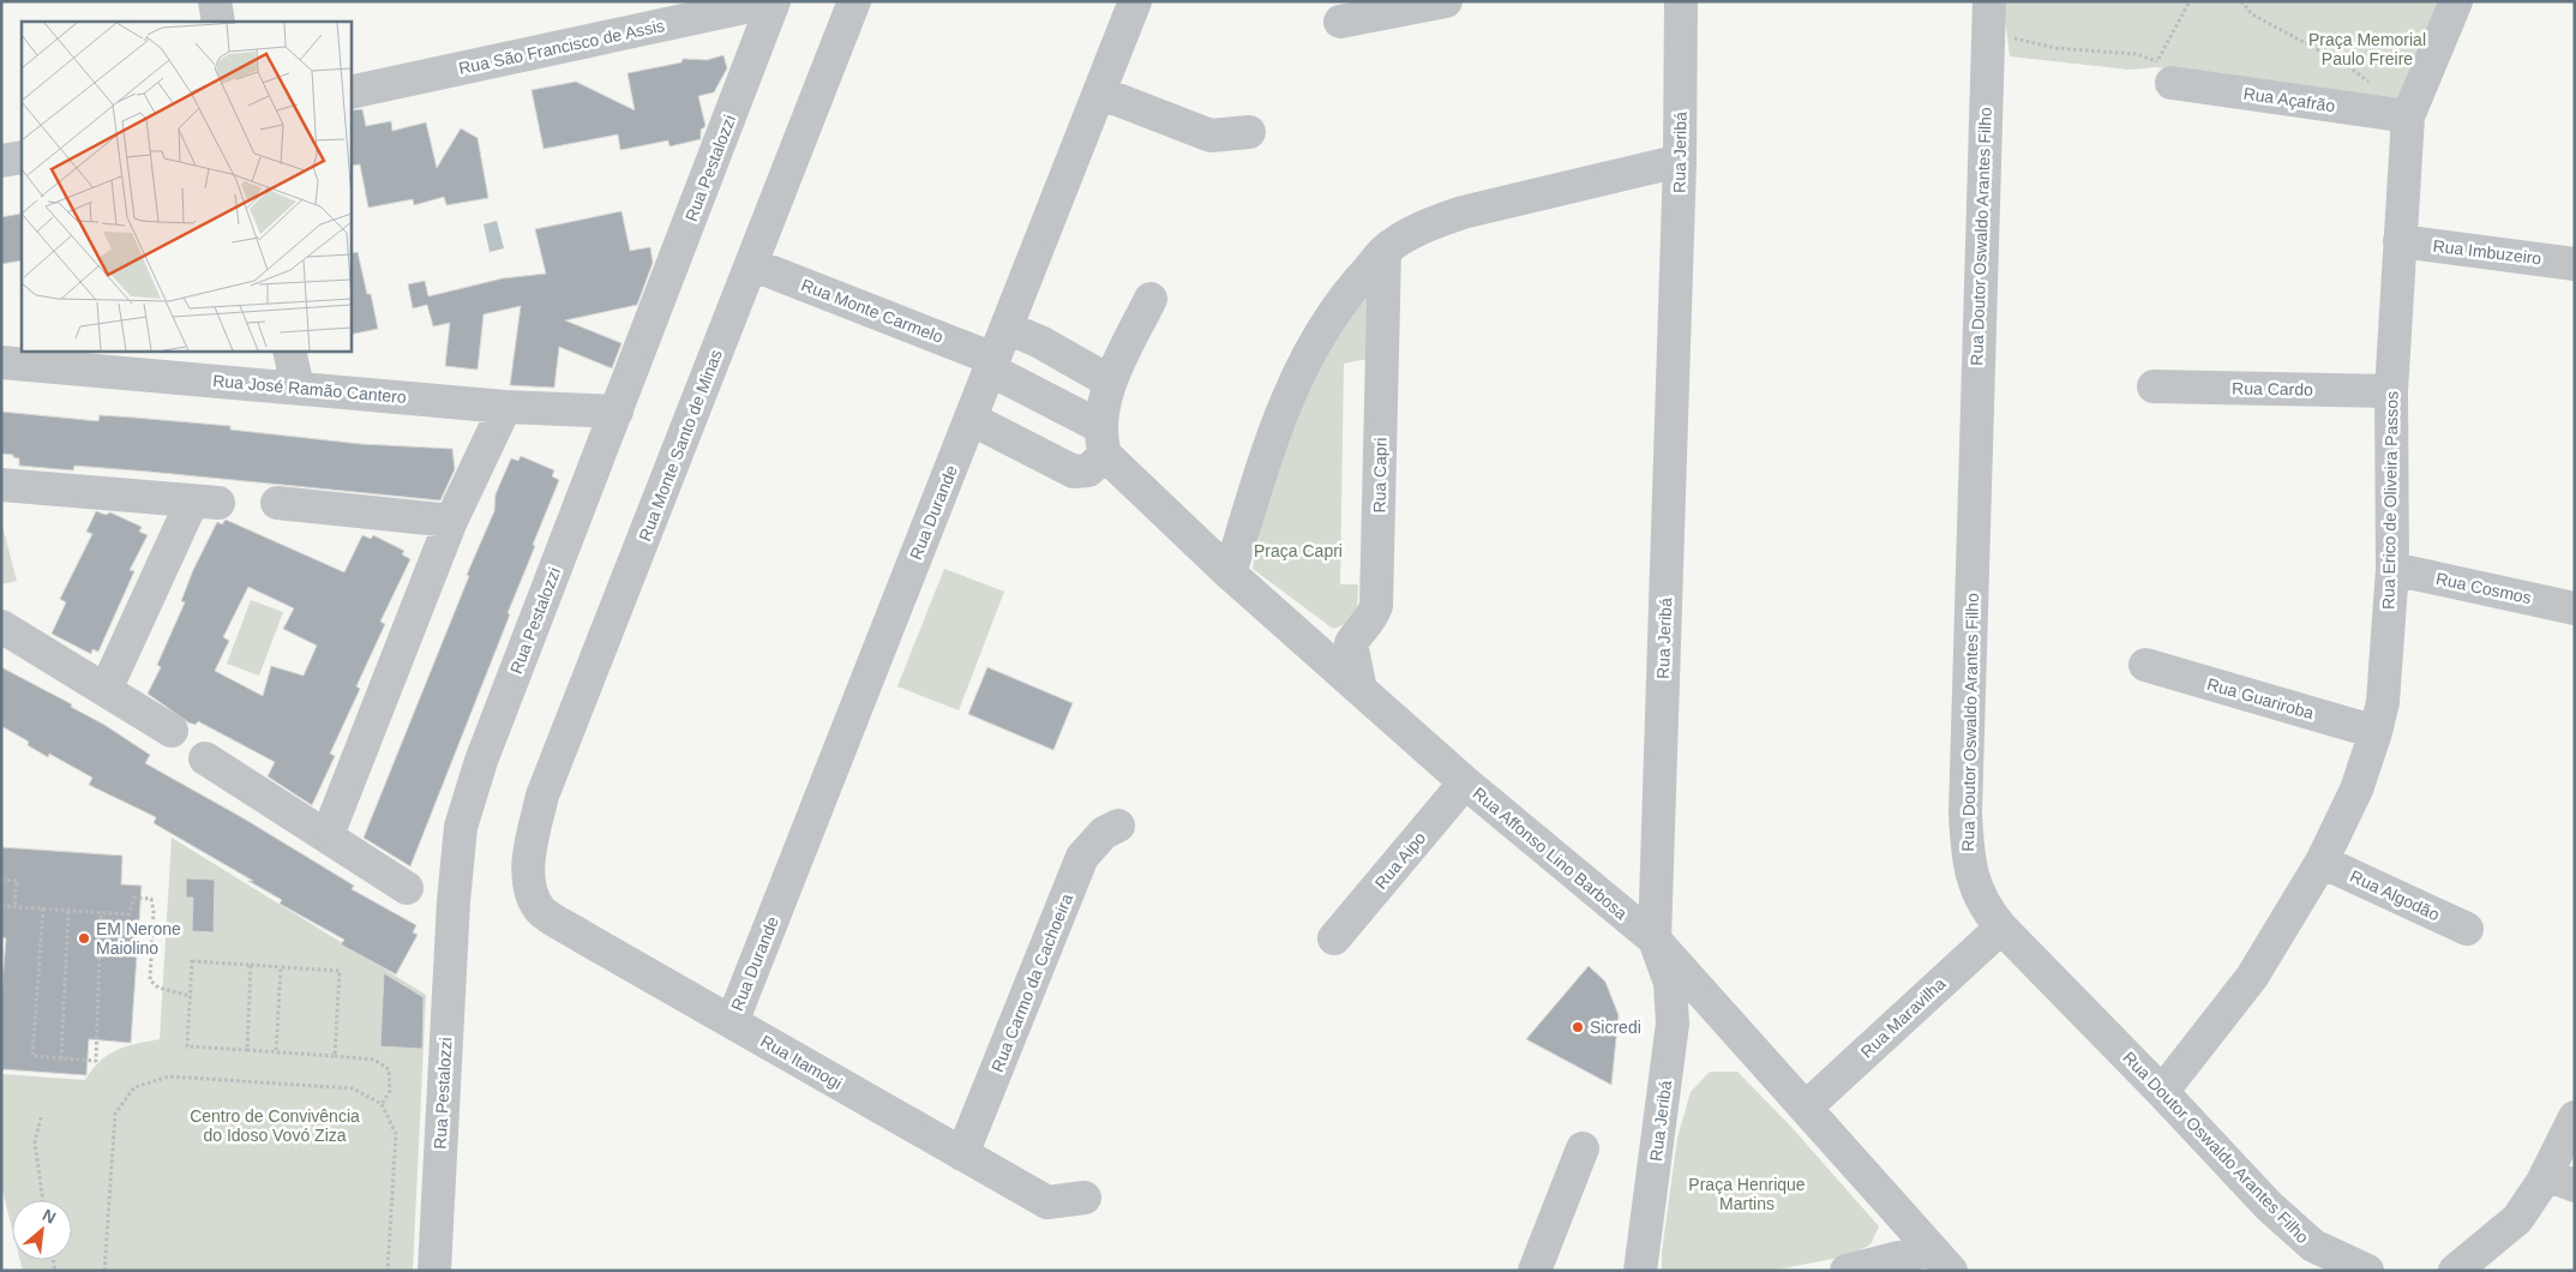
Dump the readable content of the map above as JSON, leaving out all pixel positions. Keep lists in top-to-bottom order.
{
  "streets": {
    "street": [
      "Rua São Francisco de Assis",
      "Rua Açafrão",
      "Rua Jeribá",
      "Rua Pestalozzi",
      "Rua Doutor Oswaldo Arantes Filho",
      "Rua Imbuzeiro",
      "Rua Monte Carmelo",
      "Rua José Ramão Cantero",
      "Rua Cardo",
      "Rua Monte Santo de Minas",
      "Rua Capri",
      "Rua Erico de Oliveira Passos",
      "Rua Durande",
      "Rua Cosmos",
      "Rua Guariroba",
      "Rua Affonso Lino Barbosa",
      "Rua Aipo",
      "Rua Algodão",
      "Rua Carmo da Cachoeira",
      "Rua Maravilha",
      "Rua Itamogi"
    ]
  },
  "crossings": [
    ["Rua São Francisco de Assis", "Rua Pestalozzi"],
    ["Rua Açafrão", "Rua Erico de Oliveira Passos"],
    ["Rua Jeribá", "Rua Affonso Lino Barbosa"],
    ["Rua Pestalozzi", "Rua José Ramão Cantero"],
    ["Rua Doutor Oswaldo Arantes Filho", "Rua Erico de Oliveira Passos"],
    ["Rua Doutor Oswaldo Arantes Filho", "Rua Maravilha"],
    ["Rua Imbuzeiro", "Rua Erico de Oliveira Passos"],
    ["Rua Monte Carmelo", "Rua Monte Santo de Minas"],
    ["Rua Monte Carmelo", "Rua Durande"],
    ["Rua Monte Carmelo", "Rua Affonso Lino Barbosa"],
    ["Rua Cardo", "Rua Erico de Oliveira Passos"],
    ["Rua Monte Santo de Minas", "Rua Itamogi"],
    ["Rua Capri", "Rua Affonso Lino Barbosa"],
    ["Rua Erico de Oliveira Passos", "Rua Cosmos"],
    ["Rua Erico de Oliveira Passos", "Rua Guariroba"],
    ["Rua Erico de Oliveira Passos", "Rua Algodão"],
    ["Rua Durande", "Rua Itamogi"],
    ["Rua Affonso Lino Barbosa", "Rua Aipo"],
    ["Rua Affonso Lino Barbosa", "Rua Maravilha"],
    ["Rua Carmo da Cachoeira", "Rua Itamogi"]
  ],
  "parks": [
    "Praça Memorial Paulo Freire",
    "Praça Capri",
    "Centro de Convivência do Idoso Vovó Ziza",
    "Praça Henrique Martins"
  ],
  "places": ["EM Nerone Maiolino", "Sicredi"],
  "north": "top right"
}
